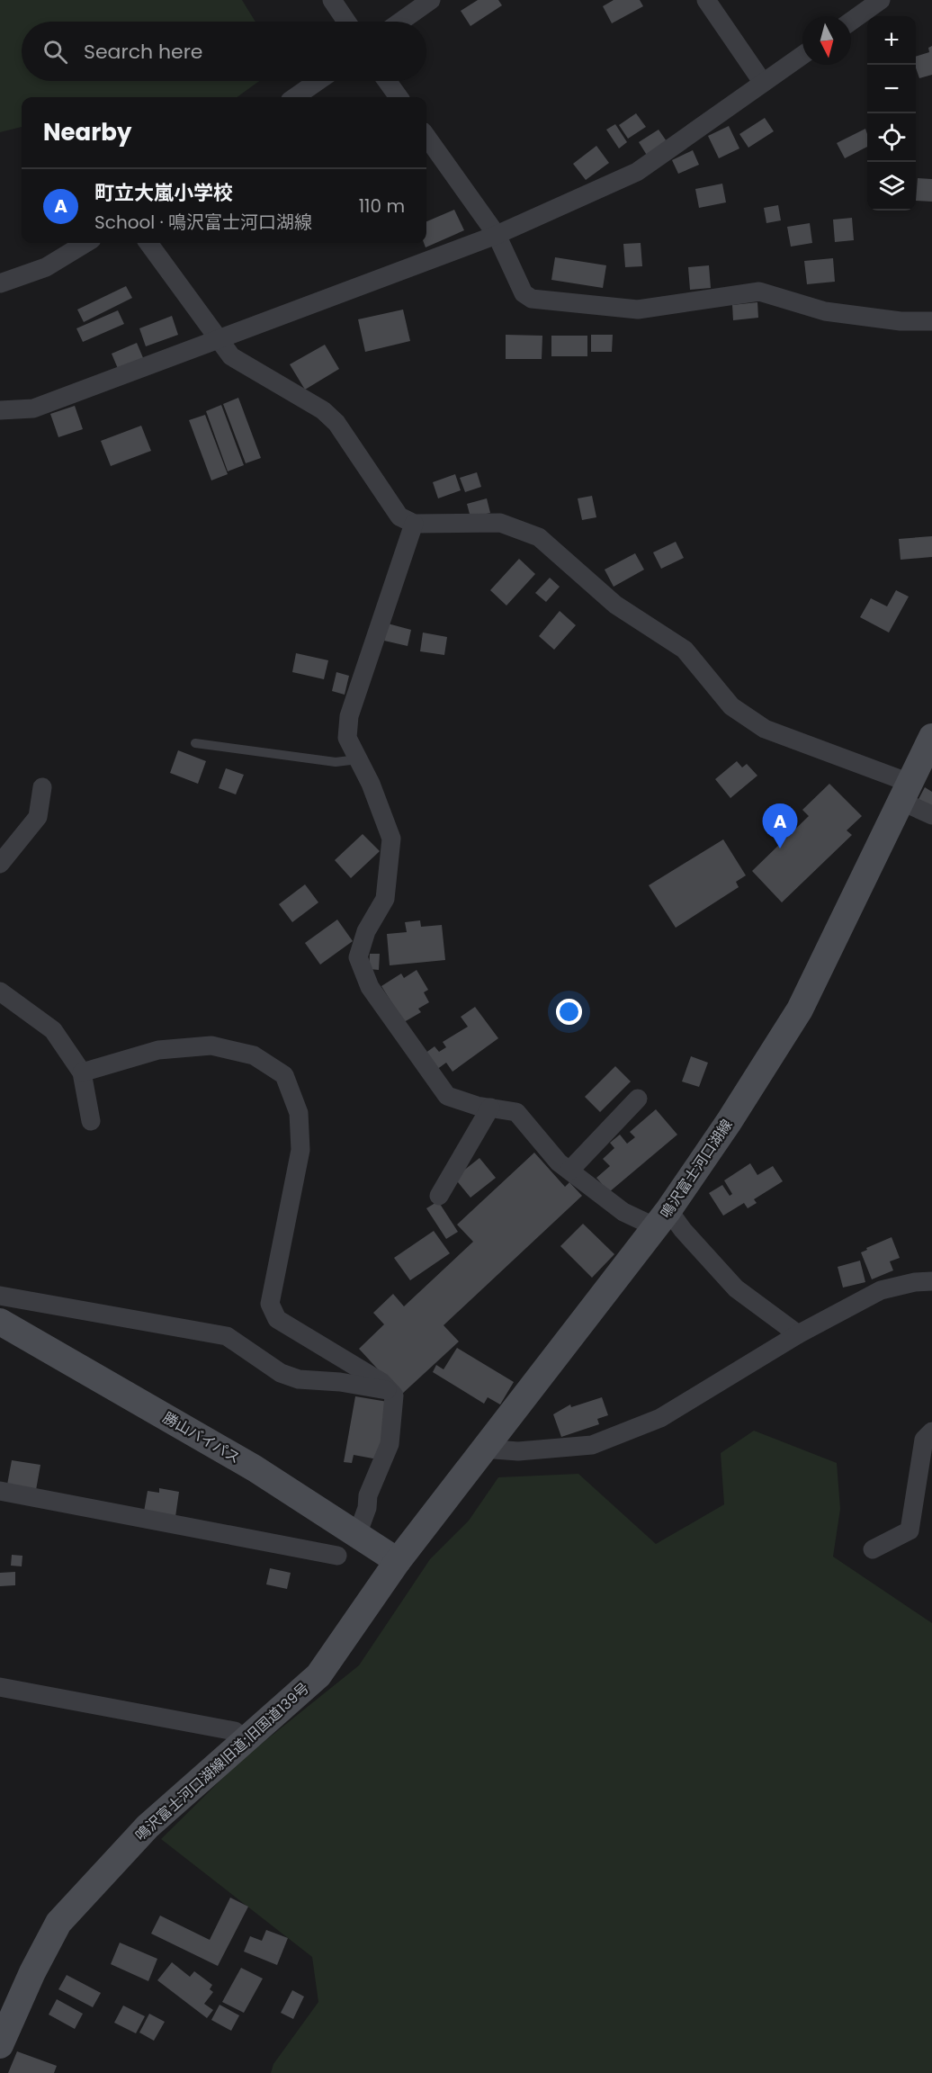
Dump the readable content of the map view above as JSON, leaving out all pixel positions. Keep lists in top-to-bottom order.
{
  "streets": {
    "main road": ["鳴沢富士河口湖線", "勝山バイパス", "鳴沢富士河口湖線旧道;旧国道139号"]
  },
  "crossings": [
    ["鳴沢富士河口湖線", "勝山バイパス"],
    ["鳴沢富士河口湖線", "鳴沢富士河口湖線旧道;旧国道139号"],
    ["勝山バイパス", "鳴沢富士河口湖線旧道;旧国道139号"]
  ],
  "north": "bottom",
  "page": {
    "map_buttons": ["+", "−"],
    "search": "Search here",
    "heading": "Nearby",
    "list": [
      {
        "mark": "A",
        "name": "町立大嵐小学校",
        "note": "School · 鳴沢富士河口湖線",
        "value": "110 m"
      }
    ],
    "pins": "A"
  }
}
